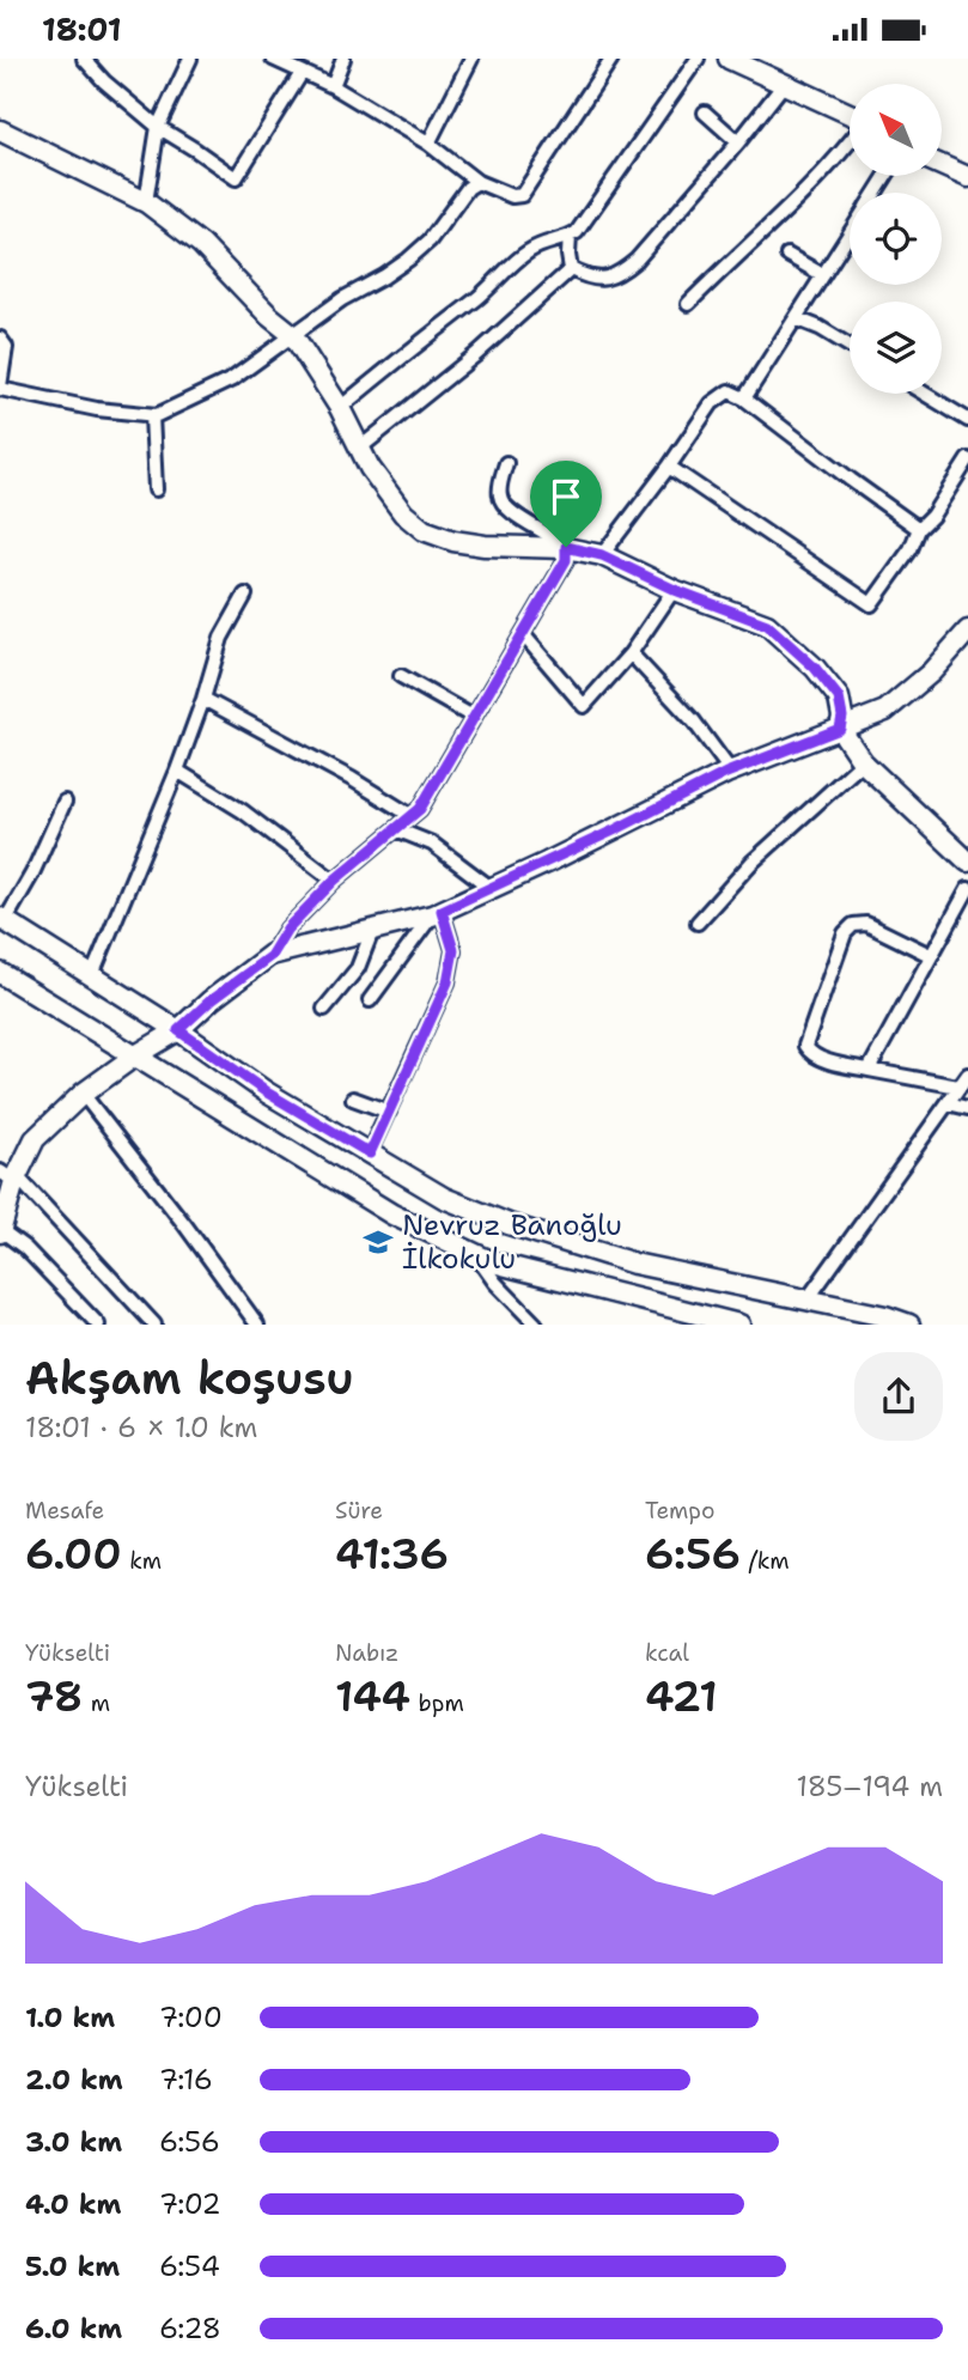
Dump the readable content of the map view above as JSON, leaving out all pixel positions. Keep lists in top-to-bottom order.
{
  "places": {
    "school or university": ["Nevruz Banoğlu İlkokulu"]
  },
  "north": "top left",
  "page": {
    "status": "18:01",
    "heading": ["Akşam koşusu", "18:01 · 6 × 1.0 km"],
    "stats": [
      ["Mesafe", "6.00 km"],
      ["Süre", "41:36"],
      ["Tempo", "6:56 /km"],
      ["Yükselti", "78 m"],
      ["Nabız", "144 bpm"],
      ["kcal", "421"]
    ],
    "chart": ["Yükselti", "185–194 m"],
    "list": [
      {
        "name": "1.0 km",
        "note": "7:00"
      },
      {
        "name": "2.0 km",
        "note": "7:16"
      },
      {
        "name": "3.0 km",
        "note": "6:56"
      },
      {
        "name": "4.0 km",
        "note": "7:02"
      },
      {
        "name": "5.0 km",
        "note": "6:54"
      },
      {
        "name": "6.0 km",
        "note": "6:28"
      }
    ]
  }
}
